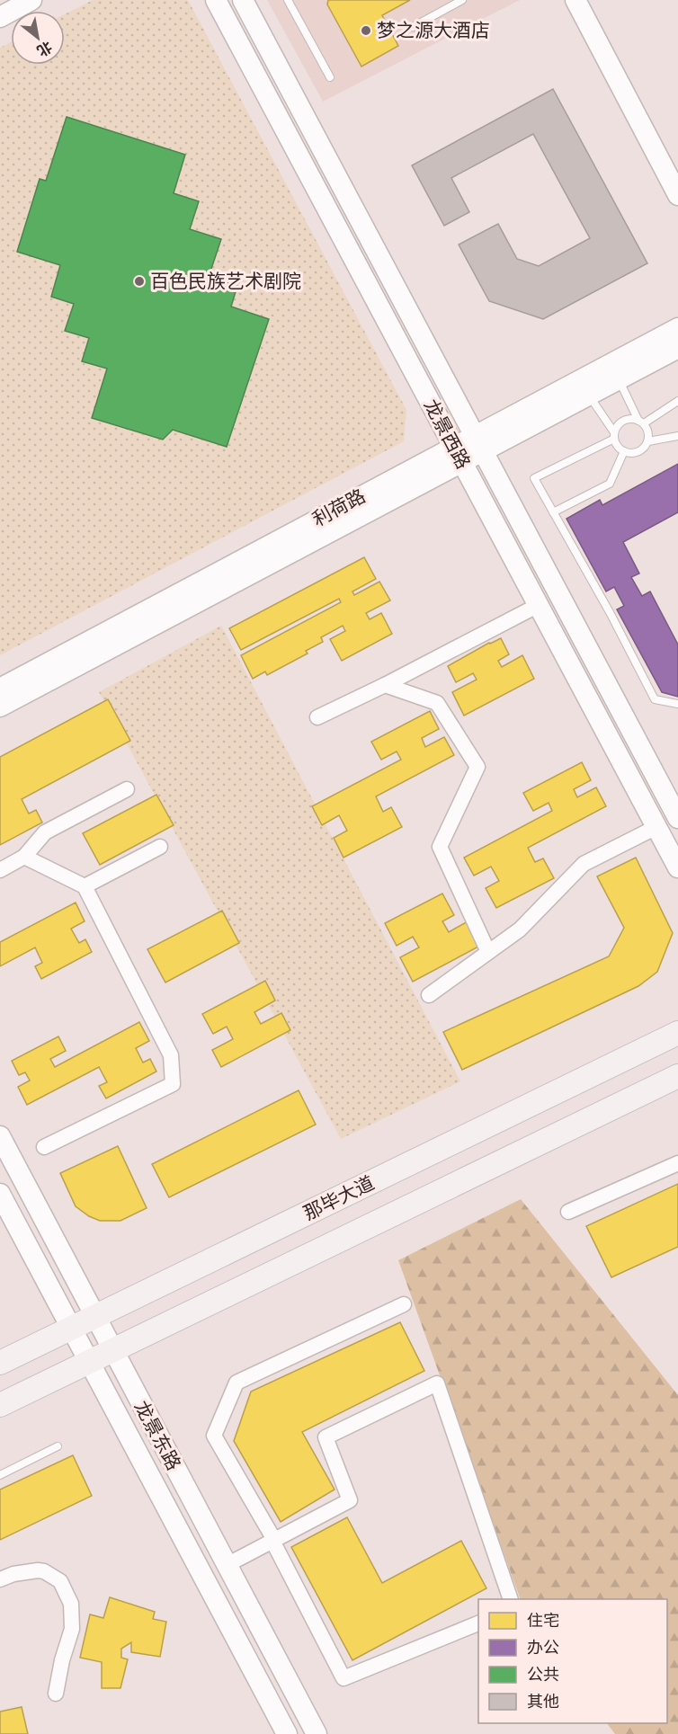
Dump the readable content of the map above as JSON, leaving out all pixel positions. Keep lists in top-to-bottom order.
{
  "streets": {
    "main road": [
      "龙景西路",
      "利荷路",
      "那毕大道",
      "龙景东路"
    ]
  },
  "crossings": [
    ["龙景西路", "利荷路"],
    ["那毕大道", "龙景东路"]
  ],
  "places": ["梦之源大酒店", "百色民族艺术剧院"],
  "legend": [
    "住宅",
    "办公",
    "公共",
    "其他"
  ],
  "north": "bottom right"
}
